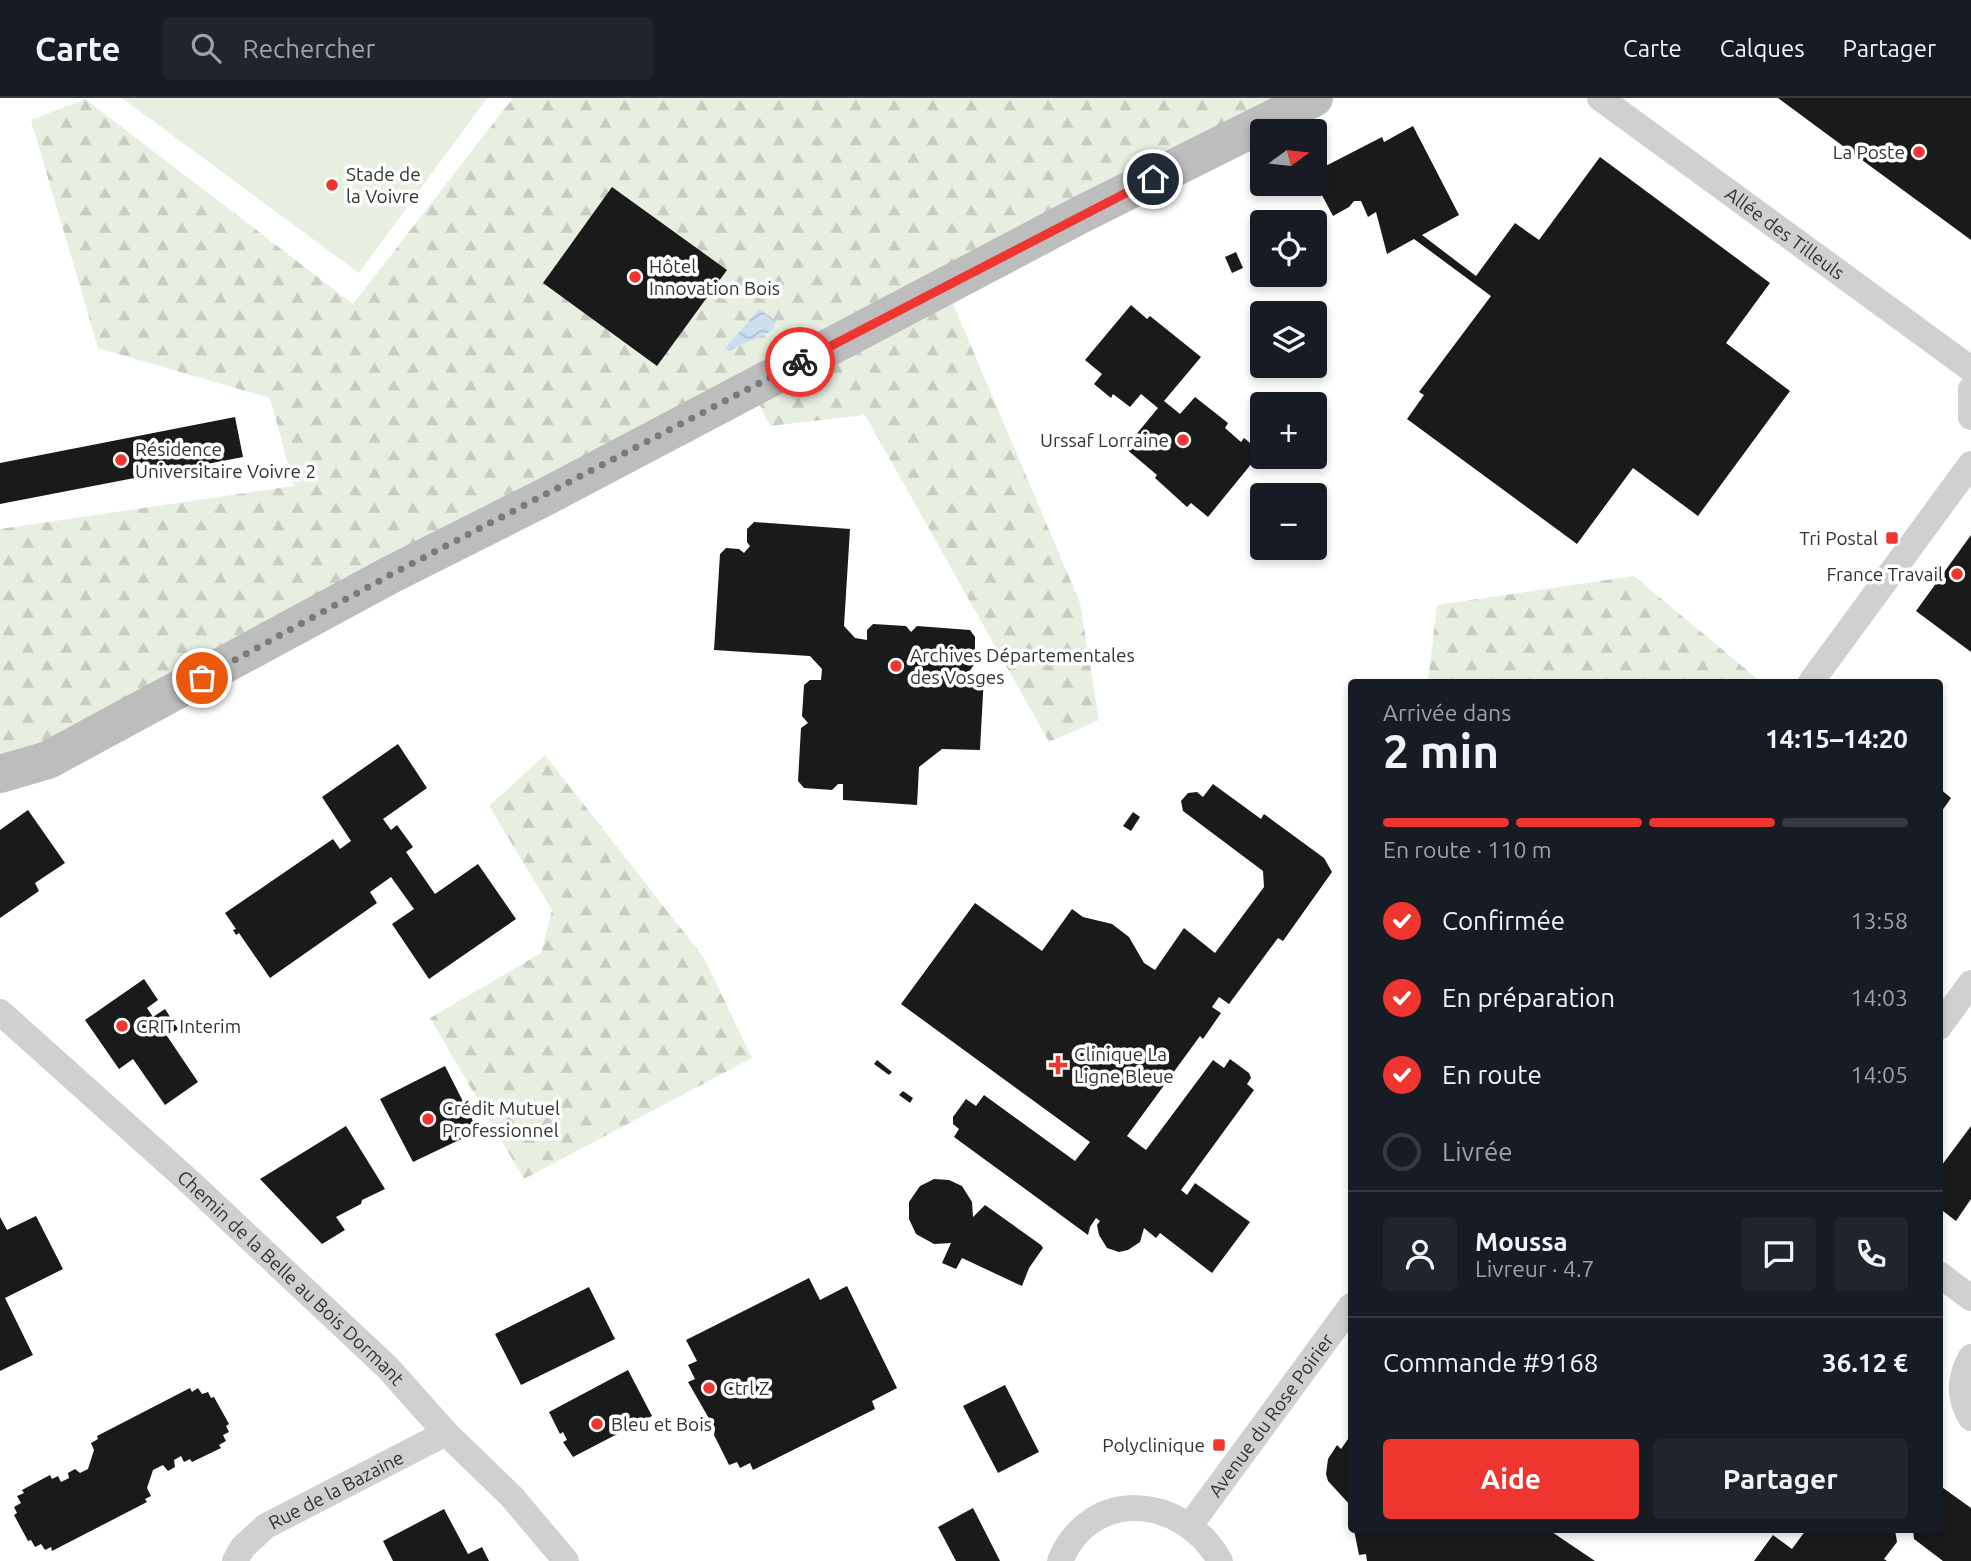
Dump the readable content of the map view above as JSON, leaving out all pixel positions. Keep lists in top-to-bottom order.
{
  "streets": {
    "street": [
      "Allée des Tilleuls",
      "Chemin de la Belle au Bois Dormant",
      "Avenue du Rose Poirier",
      "Rue de la Bazaine"
    ]
  },
  "crossings": [
    ["Chemin de la Belle au Bois Dormant", "Rue de la Bazaine"]
  ],
  "places": {
    "other": [
      "La Poste",
      "Stade de la Voivre",
      "Hôtel Innovation Bois",
      "Urssaf Lorraine",
      "Résidence Universitaire Voivre 2",
      "France Travail",
      "Archives Départementales des Vosges",
      "CRIT Interim",
      "Crédit Mutuel Professionnel",
      "Ctrl Z",
      "Bleu et Bois"
    ],
    "transit": ["Tri Postal", "Polyclinique"],
    "health": ["Clinique La Ligne Bleue"]
  },
  "north": "right",
  "page": {
    "header": "Carte",
    "search": "Rechercher",
    "nav": ["Carte", "Calques", "Partager"],
    "map_buttons": ["+", "−"],
    "heading": ["2 min", "Arrivée dans", "14:15–14:20"],
    "panel": [
      "Moussa",
      "Livreur · 4.7",
      "Commande #9168",
      "36.12 €"
    ],
    "bar": "En route · 110 m",
    "list": [
      ["Confirmée", "13:58"],
      ["En préparation", "14:03"],
      ["En route", "14:05"],
      "Livrée"
    ],
    "buttons": ["Aide", "Partager"]
  }
}
